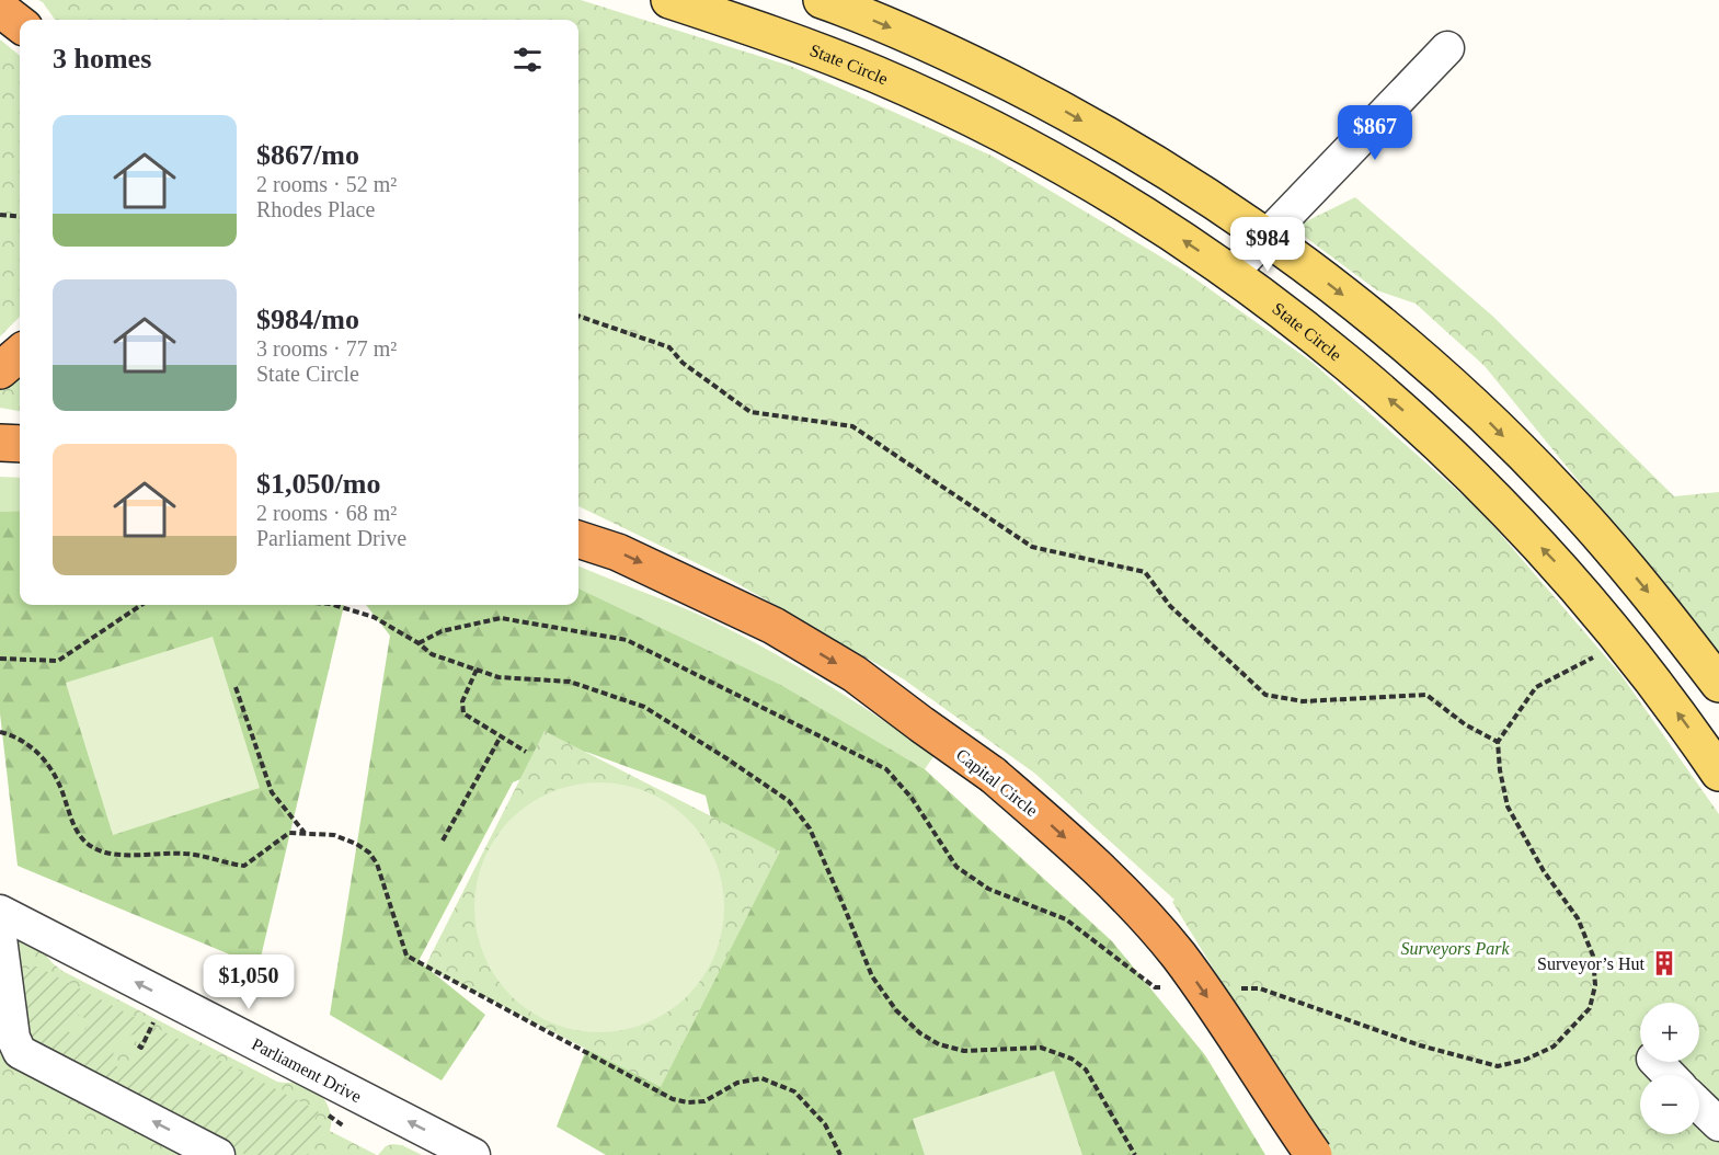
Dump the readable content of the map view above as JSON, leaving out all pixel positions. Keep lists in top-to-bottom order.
{
  "streets": {
    "highway": ["Capital Circle"],
    "main road": ["State Circle"],
    "street": ["Parliament Drive"]
  },
  "one_way": ["Capital Circle", "Parliament Drive"],
  "parks": ["Surveyors Park"],
  "places": {
    "building": ["Surveyor’s Hut"]
  },
  "page": {
    "heading": "3 homes",
    "list": [
      {
        "name": "$867/mo",
        "note": "2 rooms · 52 m² · Rhodes Place"
      },
      {
        "name": "$984/mo",
        "note": "3 rooms · 77 m² · State Circle"
      },
      {
        "name": "$1,050/mo",
        "note": "2 rooms · 68 m² · Parliament Drive"
      }
    ],
    "price": ["$867", "$984", "$1,050"],
    "map_buttons": ["+", "−"]
  }
}
